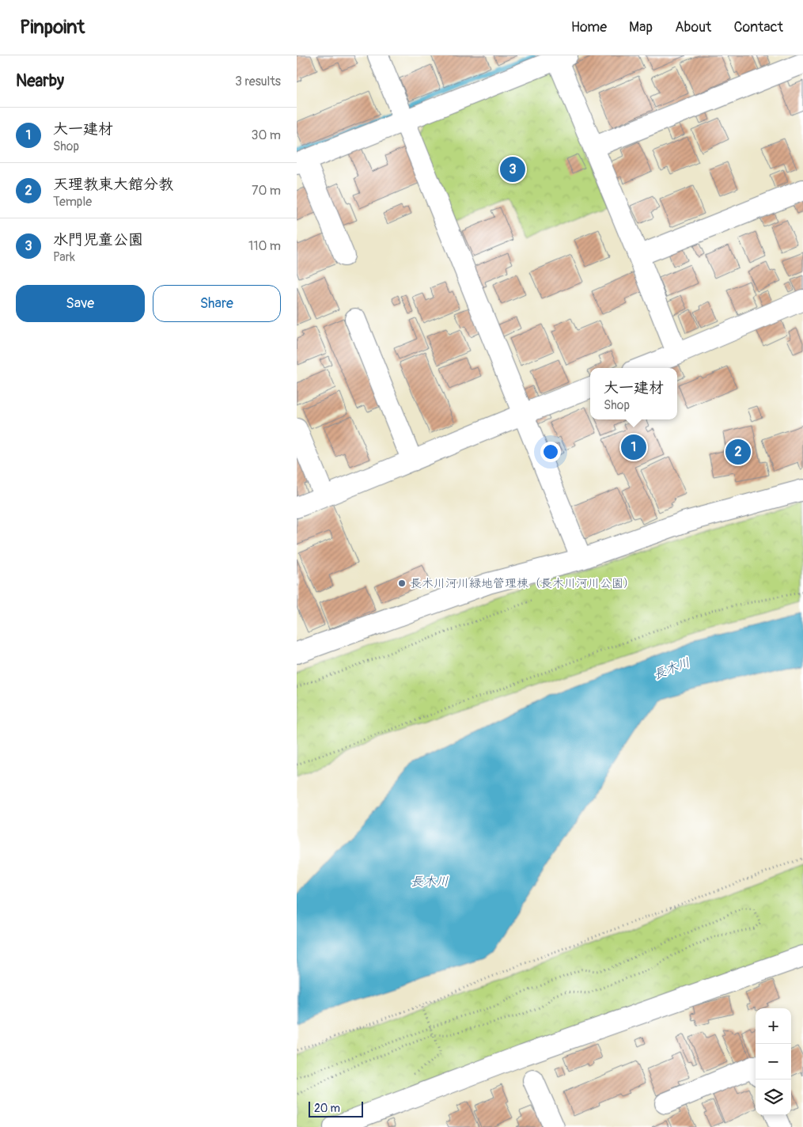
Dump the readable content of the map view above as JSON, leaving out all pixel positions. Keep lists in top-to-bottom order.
{
  "water": ["長木川"],
  "places": ["長木川河川緑地管理棟（長木川河川公園）"],
  "scale_bar": "20 m",
  "page": {
    "header": "Pinpoint",
    "nav": [
      "Home",
      "Map",
      "About",
      "Contact"
    ],
    "heading": ["Nearby", "3 results"],
    "list": [
      {
        "mark": "1",
        "name": "大一建材",
        "note": "Shop",
        "value": "30 m"
      },
      {
        "mark": "2",
        "name": "天理教東大館分教",
        "note": "Temple",
        "value": "70 m"
      },
      {
        "mark": "3",
        "name": "水門児童公園",
        "note": "Park",
        "value": "110 m"
      }
    ],
    "pins": ["3", "1", "2"],
    "buttons": ["Save", "Share"],
    "popup": ["大一建材", "Shop"],
    "map_buttons": ["+", "−"],
    "scale": "20 m"
  }
}
